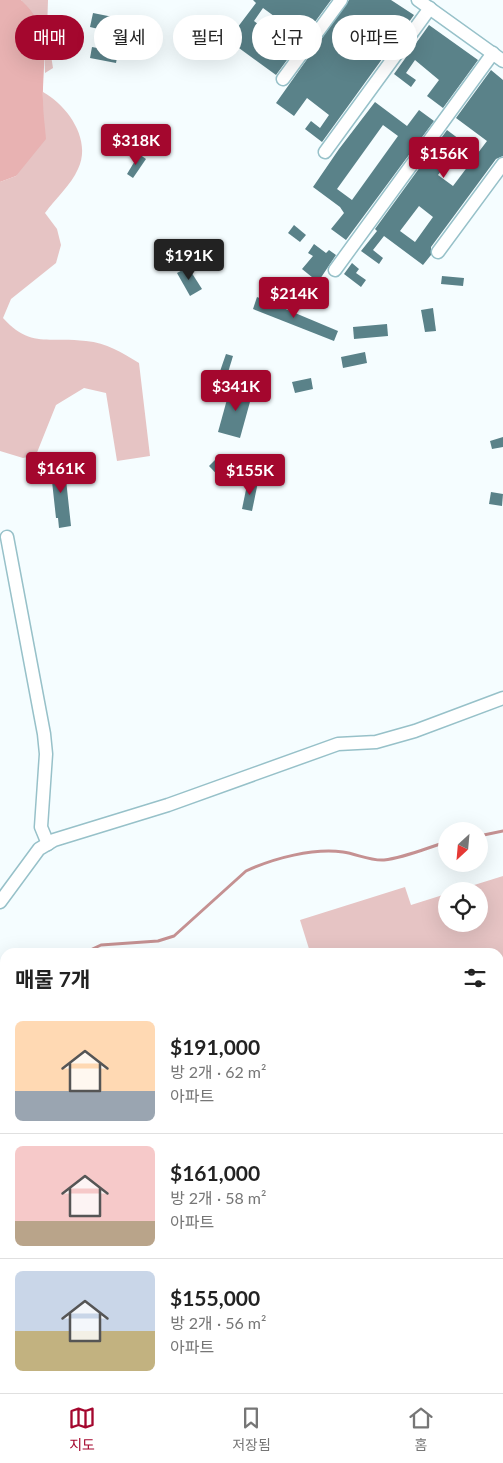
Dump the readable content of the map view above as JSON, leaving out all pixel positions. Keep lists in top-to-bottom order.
{
  "north": "bottom left",
  "page": {
    "chip": [
      "매매",
      "월세",
      "필터",
      "신규",
      "아파트"
    ],
    "price": [
      "$318K",
      "$156K",
      "$191K",
      "$214K",
      "$341K",
      "$161K",
      "$155K"
    ],
    "heading": "매물 7개",
    "list": [
      {
        "name": "$191,000",
        "note": "방 2개 · 62 m² · 아파트"
      },
      {
        "name": "$161,000",
        "note": "방 2개 · 58 m² · 아파트"
      },
      {
        "name": "$155,000",
        "note": "방 2개 · 56 m² · 아파트"
      }
    ],
    "tabs": ["지도", "저장됨", "홈"]
  }
}
